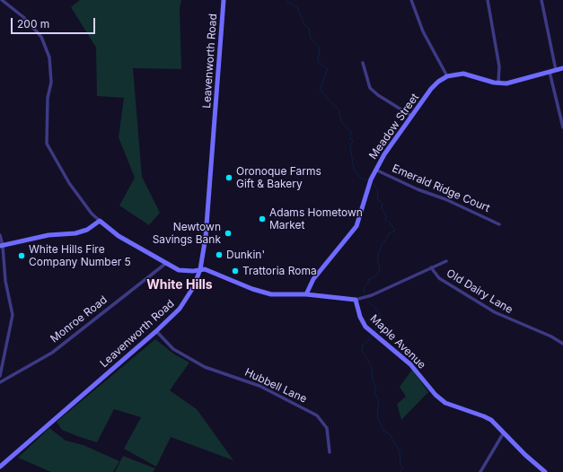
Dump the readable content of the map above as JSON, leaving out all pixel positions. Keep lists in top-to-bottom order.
{
  "streets": {
    "main road": ["Leavenworth Road", "Meadow Street", "Maple Avenue"],
    "street": [
      "Emerald Ridge Court",
      "Old Dairy Lane",
      "Monroe Road",
      "Hubbell Lane"
    ]
  },
  "crossings": [
    ["Leavenworth Road", "Hubbell Lane"],
    ["Meadow Street", "Emerald Ridge Court"]
  ],
  "districts": ["White Hills"],
  "places": [
    "Oronoque Farms Gift & Bakery",
    "Adams Hometown Market",
    "Newtown Savings Bank",
    "Dunkin'",
    "White Hills Fire Company Number 5",
    "Trattoria Roma"
  ],
  "scale_bar": "200 m"
}
